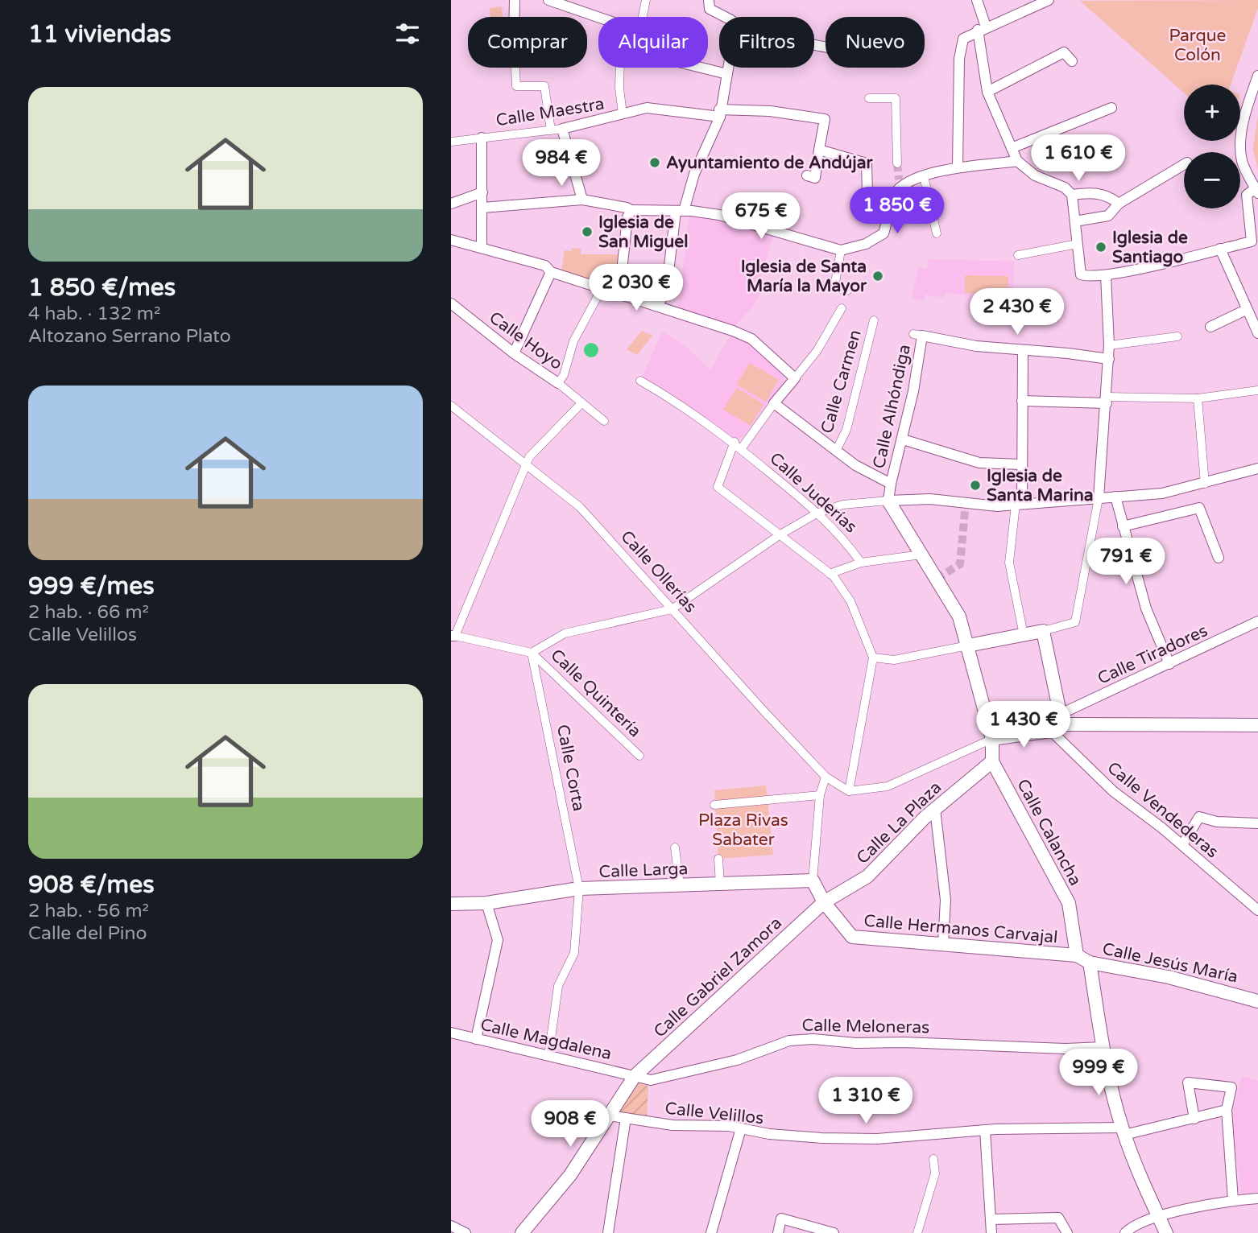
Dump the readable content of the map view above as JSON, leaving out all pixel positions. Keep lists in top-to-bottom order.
{
  "streets": {
    "street": [
      "Calle Maestra",
      "Calle Hoyo",
      "Calle Carmen",
      "Calle Alhóndiga",
      "Calle Juderías",
      "Calle Ollerías",
      "Calle Tiradores",
      "Calle Quintería",
      "Calle Corta",
      "Calle Vendederas",
      "Calle La Plaza",
      "Calle Calancha",
      "Calle Larga",
      "Calle Hermanos Carvajal",
      "Calle Jesús María",
      "Calle Gabriel Zamora",
      "Calle Meloneras",
      "Calle Magdalena",
      "Calle Velillos"
    ]
  },
  "crossings": [
    ["Calle Tiradores", "Calle Vendederas"],
    ["Calle Quintería", "Calle Corta"],
    ["Calle Corta", "Calle Larga"],
    ["Calle Corta", "Calle Magdalena"],
    ["Calle La Plaza", "Calle Calancha"],
    ["Calle La Plaza", "Calle Hermanos Carvajal"],
    ["Calle La Plaza", "Calle Gabriel Zamora"],
    ["Calle Calancha", "Calle Hermanos Carvajal"],
    ["Calle Calancha", "Calle Jesús María"],
    ["Calle Hermanos Carvajal", "Calle Jesús María"],
    ["Calle Hermanos Carvajal", "Calle Gabriel Zamora"],
    ["Calle Gabriel Zamora", "Calle Meloneras"],
    ["Calle Gabriel Zamora", "Calle Magdalena"],
    ["Calle Gabriel Zamora", "Calle Velillos"],
    ["Calle Meloneras", "Calle Magdalena"]
  ],
  "parks": ["Parque Colón", "Plaza Rivas Sabater"],
  "places": [
    "Ayuntamiento de Andújar",
    "Iglesia de San Miguel",
    "Iglesia de Santiago",
    "Iglesia de Santa María la Mayor",
    "Iglesia de Santa Marina"
  ],
  "page": {
    "heading": "11 viviendas",
    "chip": [
      "Comprar",
      "Alquilar",
      "Filtros",
      "Nuevo"
    ],
    "list": [
      {
        "name": "1 850 €/mes",
        "note": "4 hab. · 132 m² · Altozano Serrano Plato"
      },
      {
        "name": "999 €/mes",
        "note": "2 hab. · 66 m² · Calle Velillos"
      },
      {
        "name": "908 €/mes",
        "note": "2 hab. · 56 m² · Calle del Pino"
      }
    ],
    "map_buttons": ["+", "−"],
    "price": [
      "1 610 €",
      "984 €",
      "1 850 €",
      "675 €",
      "2 030 €",
      "2 430 €",
      "791 €",
      "1 430 €",
      "999 €",
      "1 310 €",
      "908 €"
    ]
  }
}
